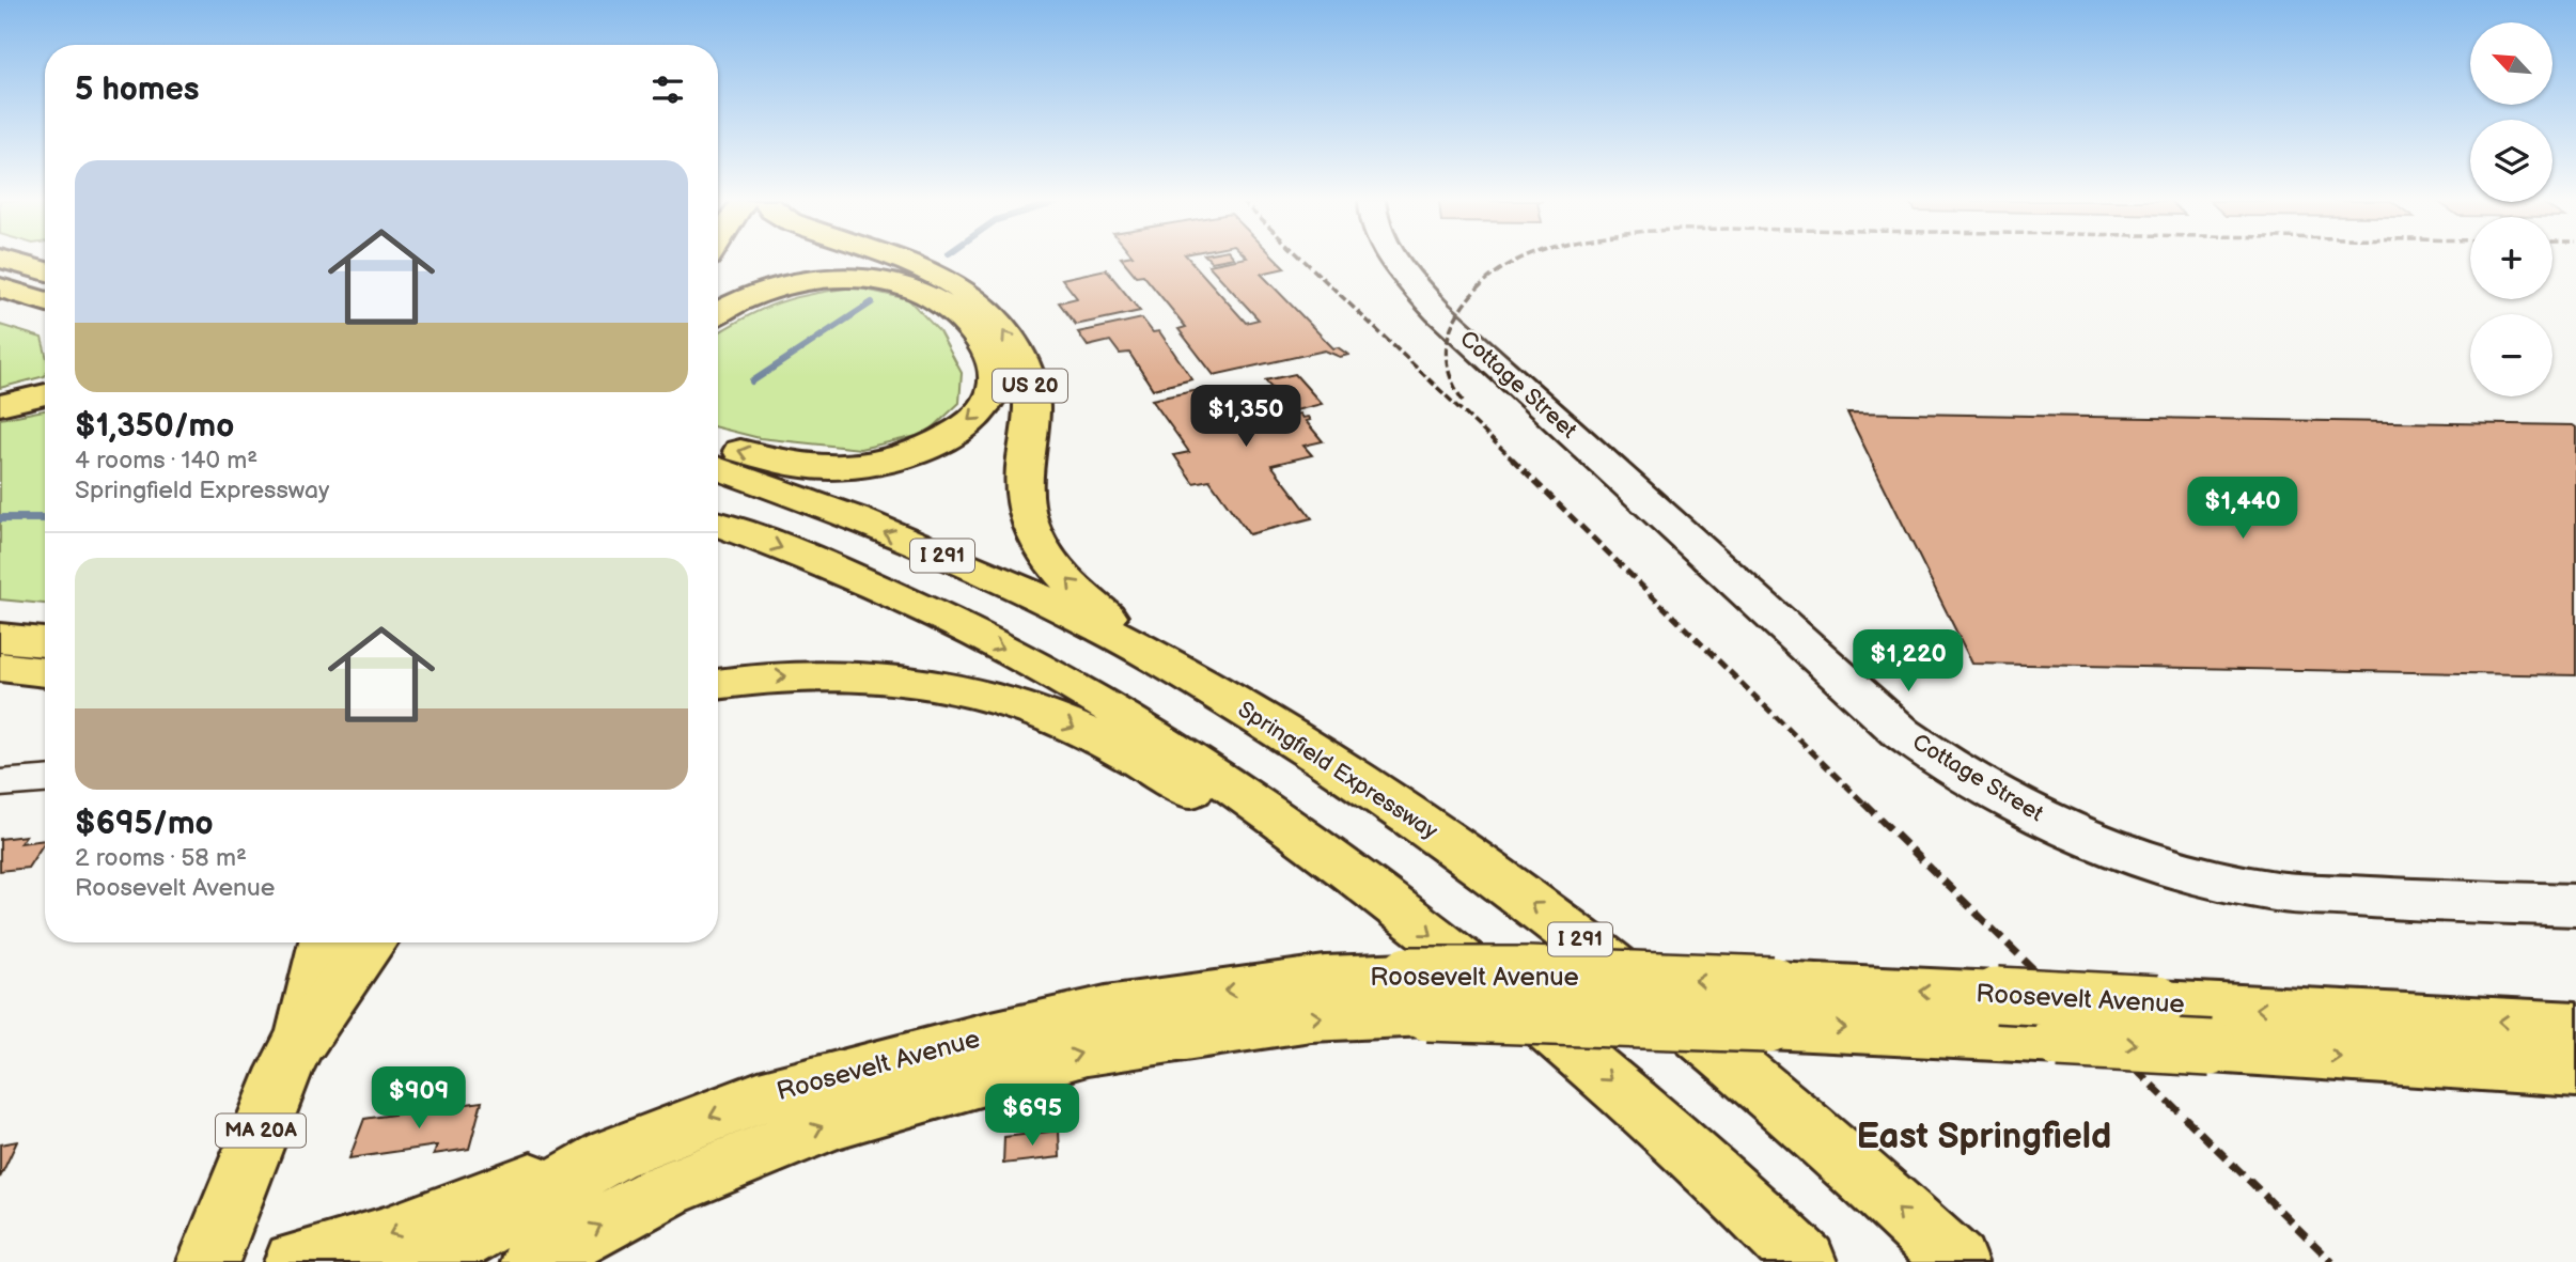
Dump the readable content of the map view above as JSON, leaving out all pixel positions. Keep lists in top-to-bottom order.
{
  "streets": {
    "main road": [
      "Cottage Street",
      "US 20",
      "I 291",
      "Springfield Expressway",
      "Roosevelt Avenue",
      "MA 20A"
    ]
  },
  "crossings": [
    ["US 20", "Springfield Expressway"]
  ],
  "districts": ["East Springfield"],
  "north": "top left",
  "page": {
    "map_buttons": ["+", "−"],
    "heading": "5 homes",
    "list": [
      {
        "name": "$1,350/mo",
        "note": "4 rooms · 140 m² · Springfield Expressway"
      },
      {
        "name": "$695/mo",
        "note": "2 rooms · 58 m² · Roosevelt Avenue"
      }
    ],
    "price": [
      "$1,350",
      "$1,440",
      "$1,220",
      "$909",
      "$695"
    ]
  }
}
